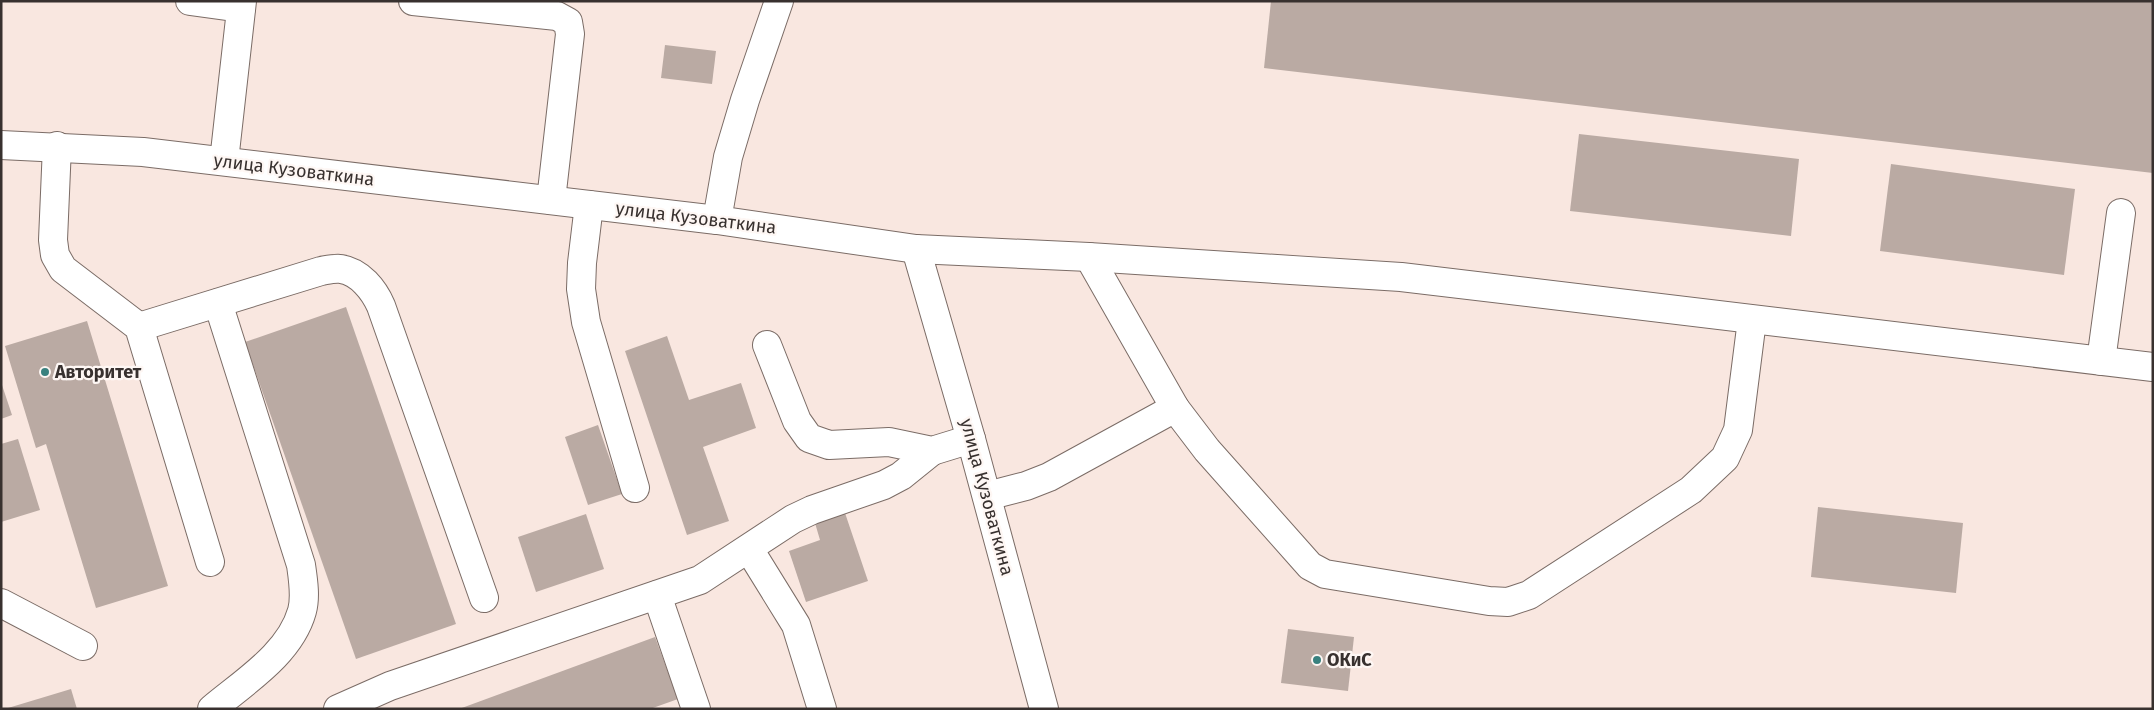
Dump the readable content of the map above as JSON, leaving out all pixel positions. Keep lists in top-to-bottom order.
{
  "streets": {
    "street": ["улица Кузоваткина"]
  },
  "places": ["Авторитет", "ОКиС"]
}
